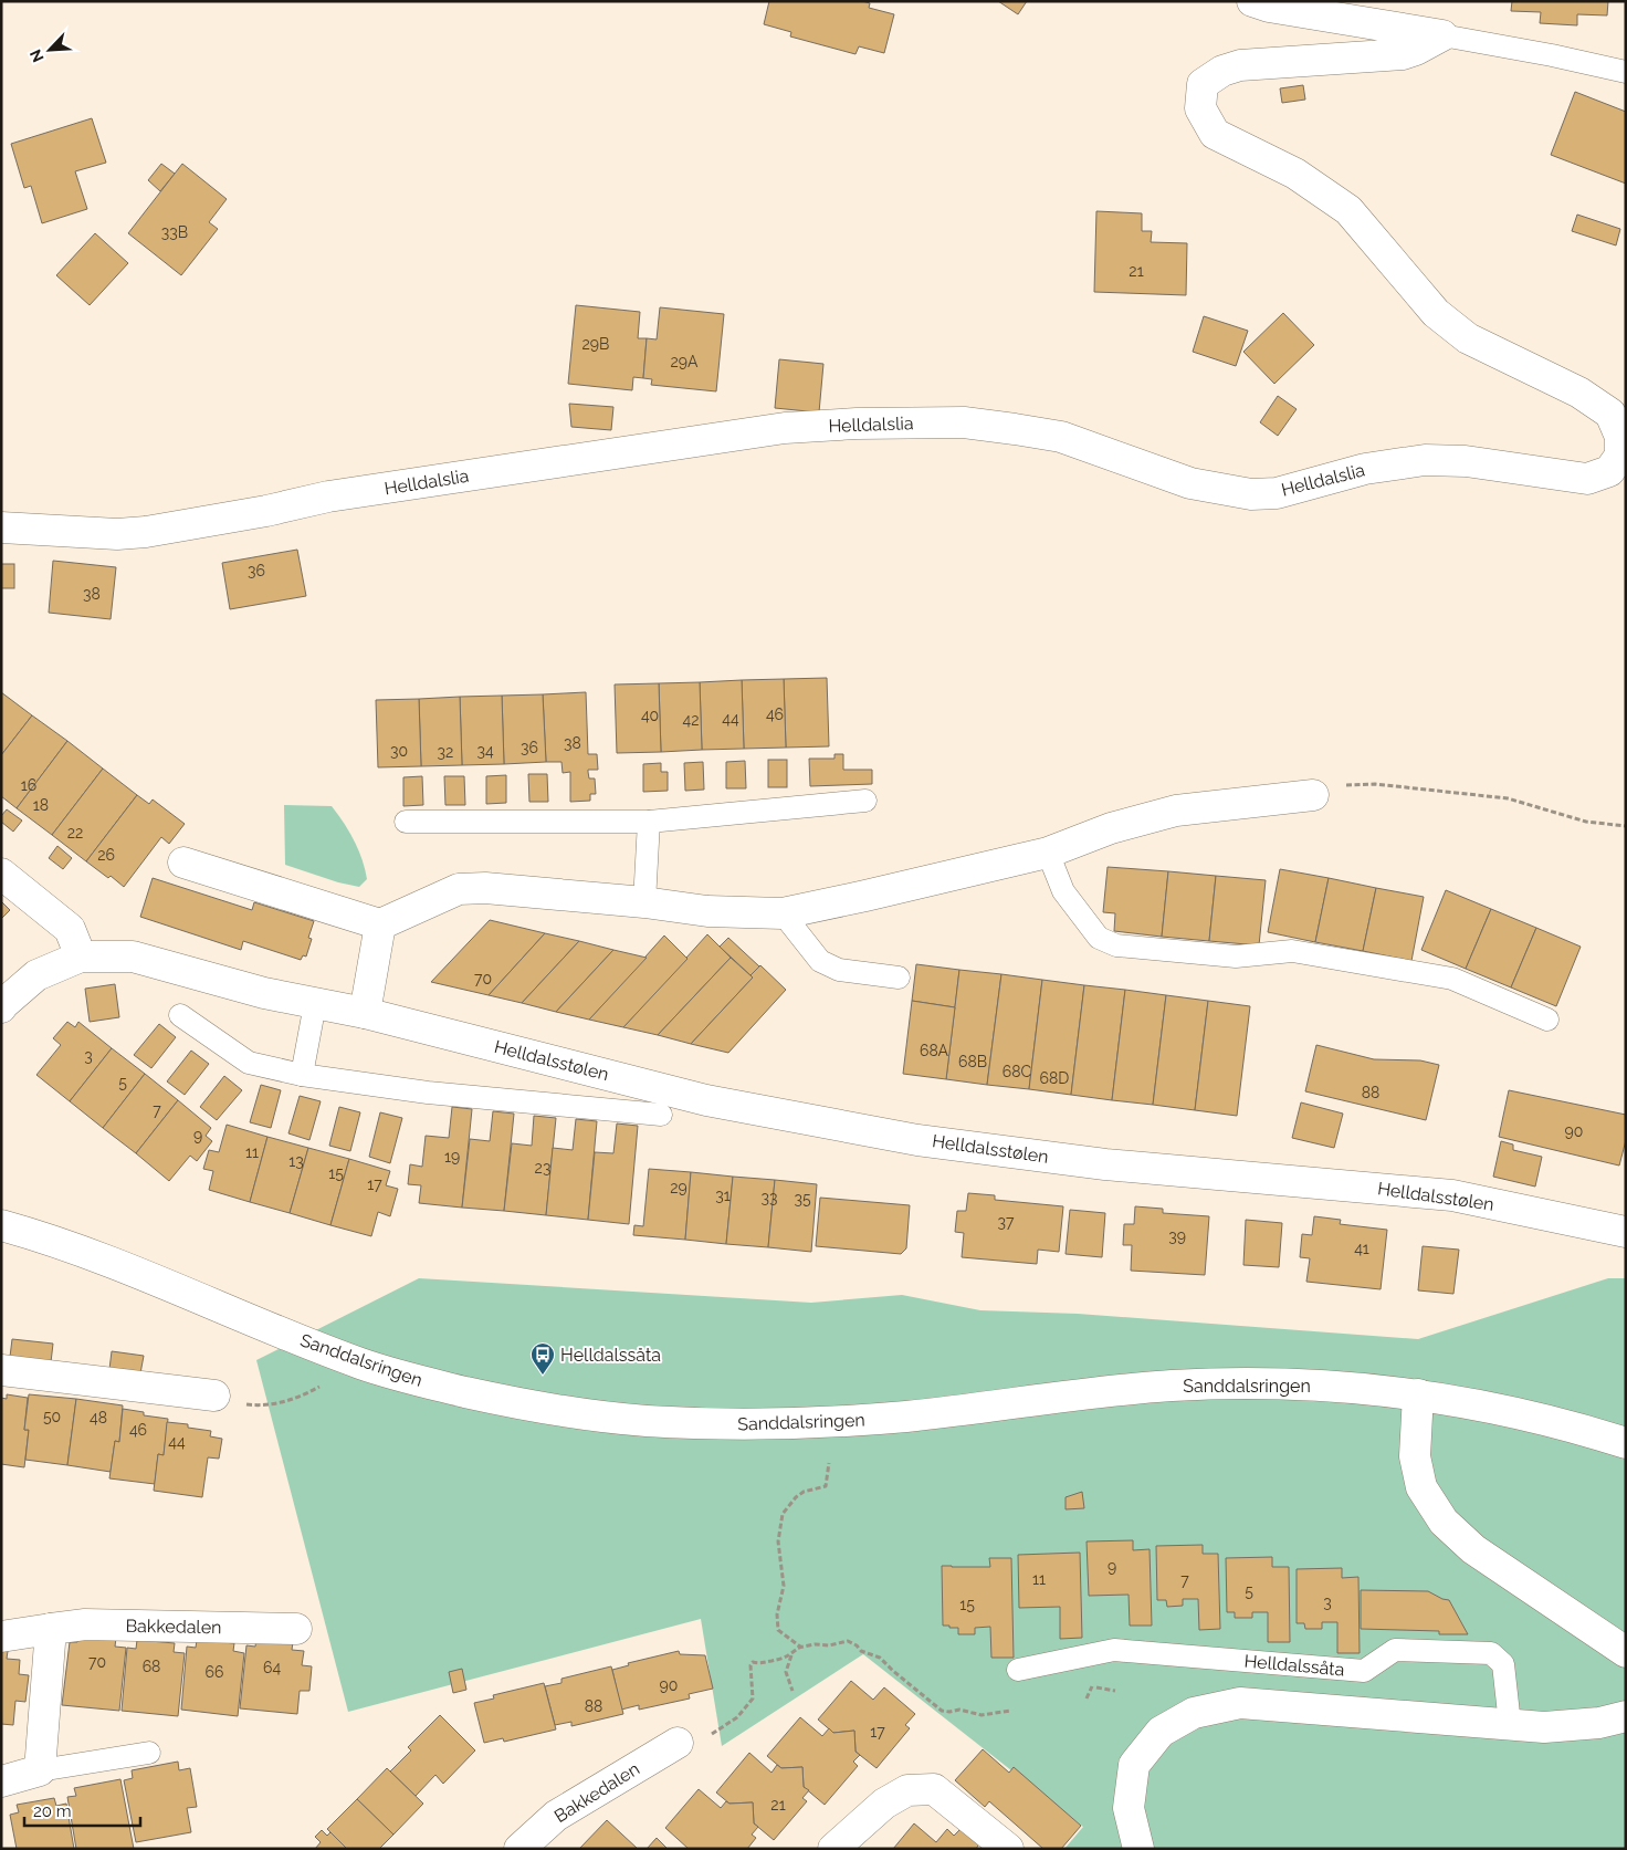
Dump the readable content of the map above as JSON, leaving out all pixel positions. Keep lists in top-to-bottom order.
{
  "streets": {
    "street": [
      "Helldalslia",
      "Helldalsstølen",
      "Sanddalsringen",
      "Bakkedalen"
    ],
    "lane": ["Helldalssåta"]
  },
  "places": {
    "bus stop": ["Helldalssåta"]
  },
  "house_numbers": [
    "33B",
    "21",
    "29B",
    "29A",
    "36",
    "38",
    "46",
    "40",
    "44",
    "42",
    "38",
    "36",
    "30",
    "34",
    "32",
    "16",
    "18",
    "22",
    "26",
    "70",
    "68A",
    "3",
    "68B",
    "68C",
    "68D",
    "5",
    "88",
    "7",
    "90",
    "9",
    "11",
    "19",
    "13",
    "23",
    "15",
    "17",
    "29",
    "31",
    "33",
    "35",
    "37",
    "39",
    "41",
    "50",
    "48",
    "46",
    "44",
    "9",
    "11",
    "7",
    "5",
    "3",
    "15",
    "70",
    "68",
    "64",
    "66",
    "90",
    "88",
    "17",
    "21"
  ],
  "scale_bar": "20 m",
  "north": "bottom left"
}
